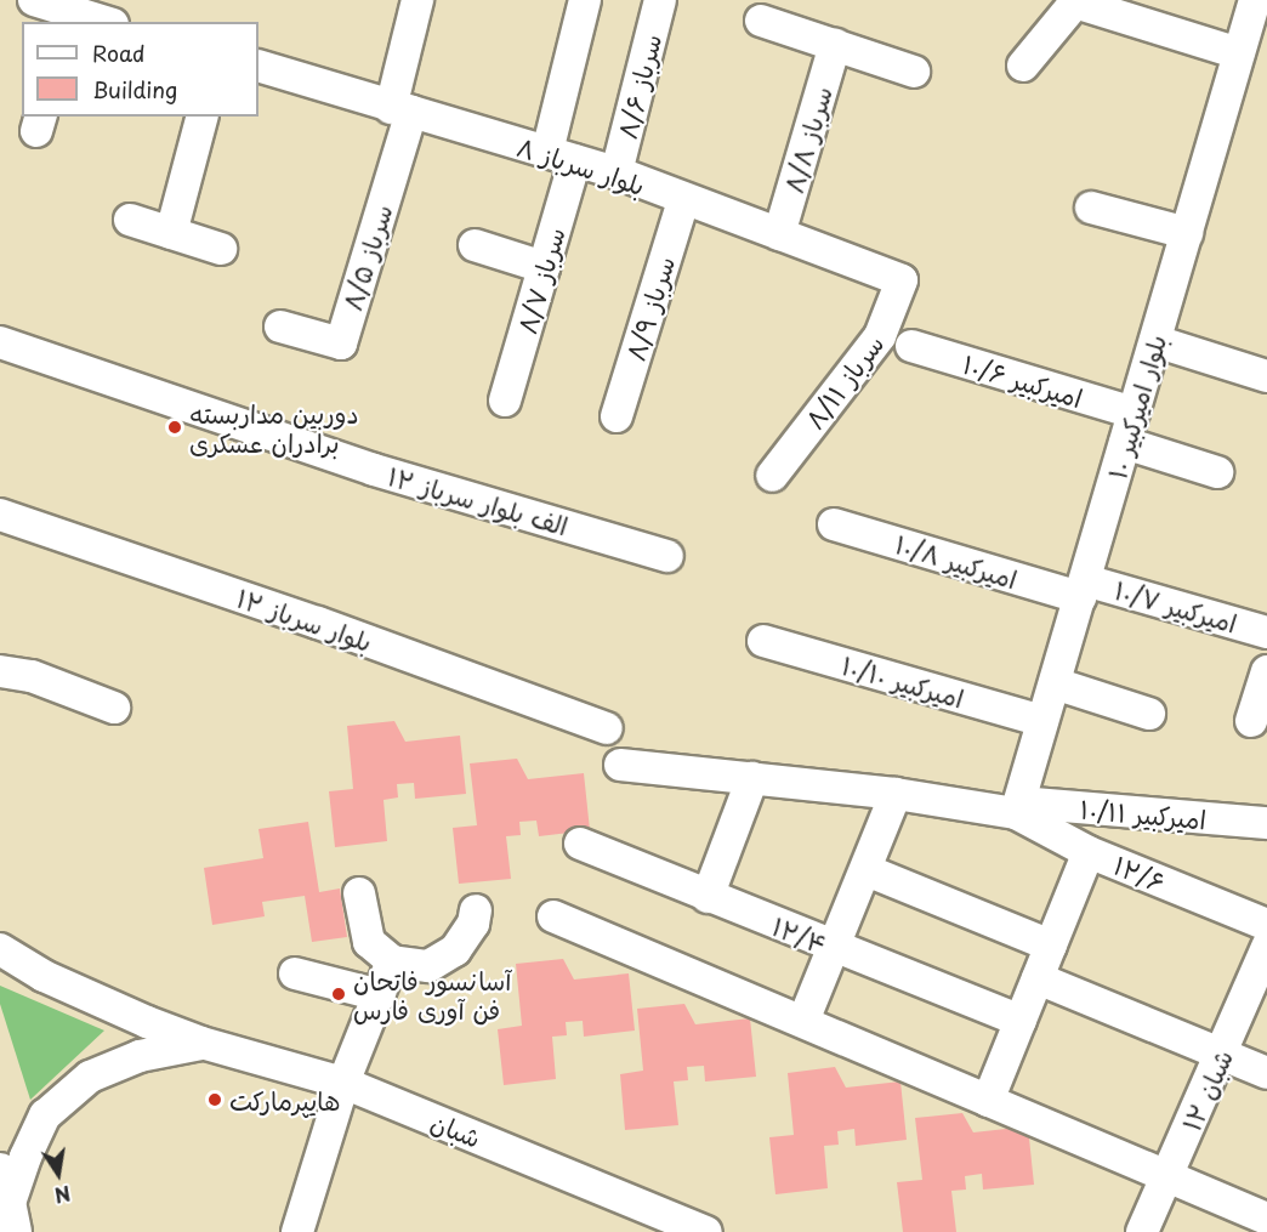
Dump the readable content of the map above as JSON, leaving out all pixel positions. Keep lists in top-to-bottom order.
{
  "streets": {
    "street": [
      "۸/۶ سرباز",
      "۸/۸ سرباز",
      "۸ بلوار سرباز",
      "۸/۵ سرباز",
      "۸/۷ سرباز",
      "۸/۹ سرباز",
      "۱۰/۶ امیرکبیر",
      "۸/۱۱ سرباز",
      "۱۰ بلوار امیرکبیر",
      "۱۲ الف بلوار سرباز",
      "۱۰/۸ امیرکبیر",
      "۱۰/۷ امیرکبیر",
      "۱۲ بلوار سرباز",
      "۱۰/۱۰ امیرکبیر",
      "۱۰/۱۱ امیرکبیر",
      "۱۲/۶",
      "۱۲/۴",
      "۱۲ شبان",
      "شبان"
    ]
  },
  "crossings": [
    ["۸/۶ سرباز", "۸ بلوار سرباز"],
    ["۸/۸ سرباز", "۸ بلوار سرباز"],
    ["۸ بلوار سرباز", "۸/۵ سرباز"],
    ["۸ بلوار سرباز", "۸/۷ سرباز"],
    ["۸ بلوار سرباز", "۸/۹ سرباز"],
    ["۸ بلوار سرباز", "۸/۱۱ سرباز"],
    ["۱۰/۶ امیرکبیر", "۱۰ بلوار امیرکبیر"],
    ["۱۰ بلوار امیرکبیر", "۱۰/۸ امیرکبیر"],
    ["۱۰ بلوار امیرکبیر", "۱۰/۷ امیرکبیر"],
    ["۱۰ بلوار امیرکبیر", "۱۰/۱۰ امیرکبیر"],
    ["۱۰ بلوار امیرکبیر", "۱۰/۱۱ امیرکبیر"],
    ["۱۰ بلوار امیرکبیر", "۱۲/۶"],
    ["۱۰/۸ امیرکبیر", "۱۰/۷ امیرکبیر"],
    ["۱۰/۱۱ امیرکبیر", "۱۲/۶"]
  ],
  "places": ["دوربین مداربسته برادران عسکری", "آسانسور فاتحان فن آوری فارس", "هایپرمارکت"],
  "legend": ["Road", "Building"],
  "north": "bottom"
}
